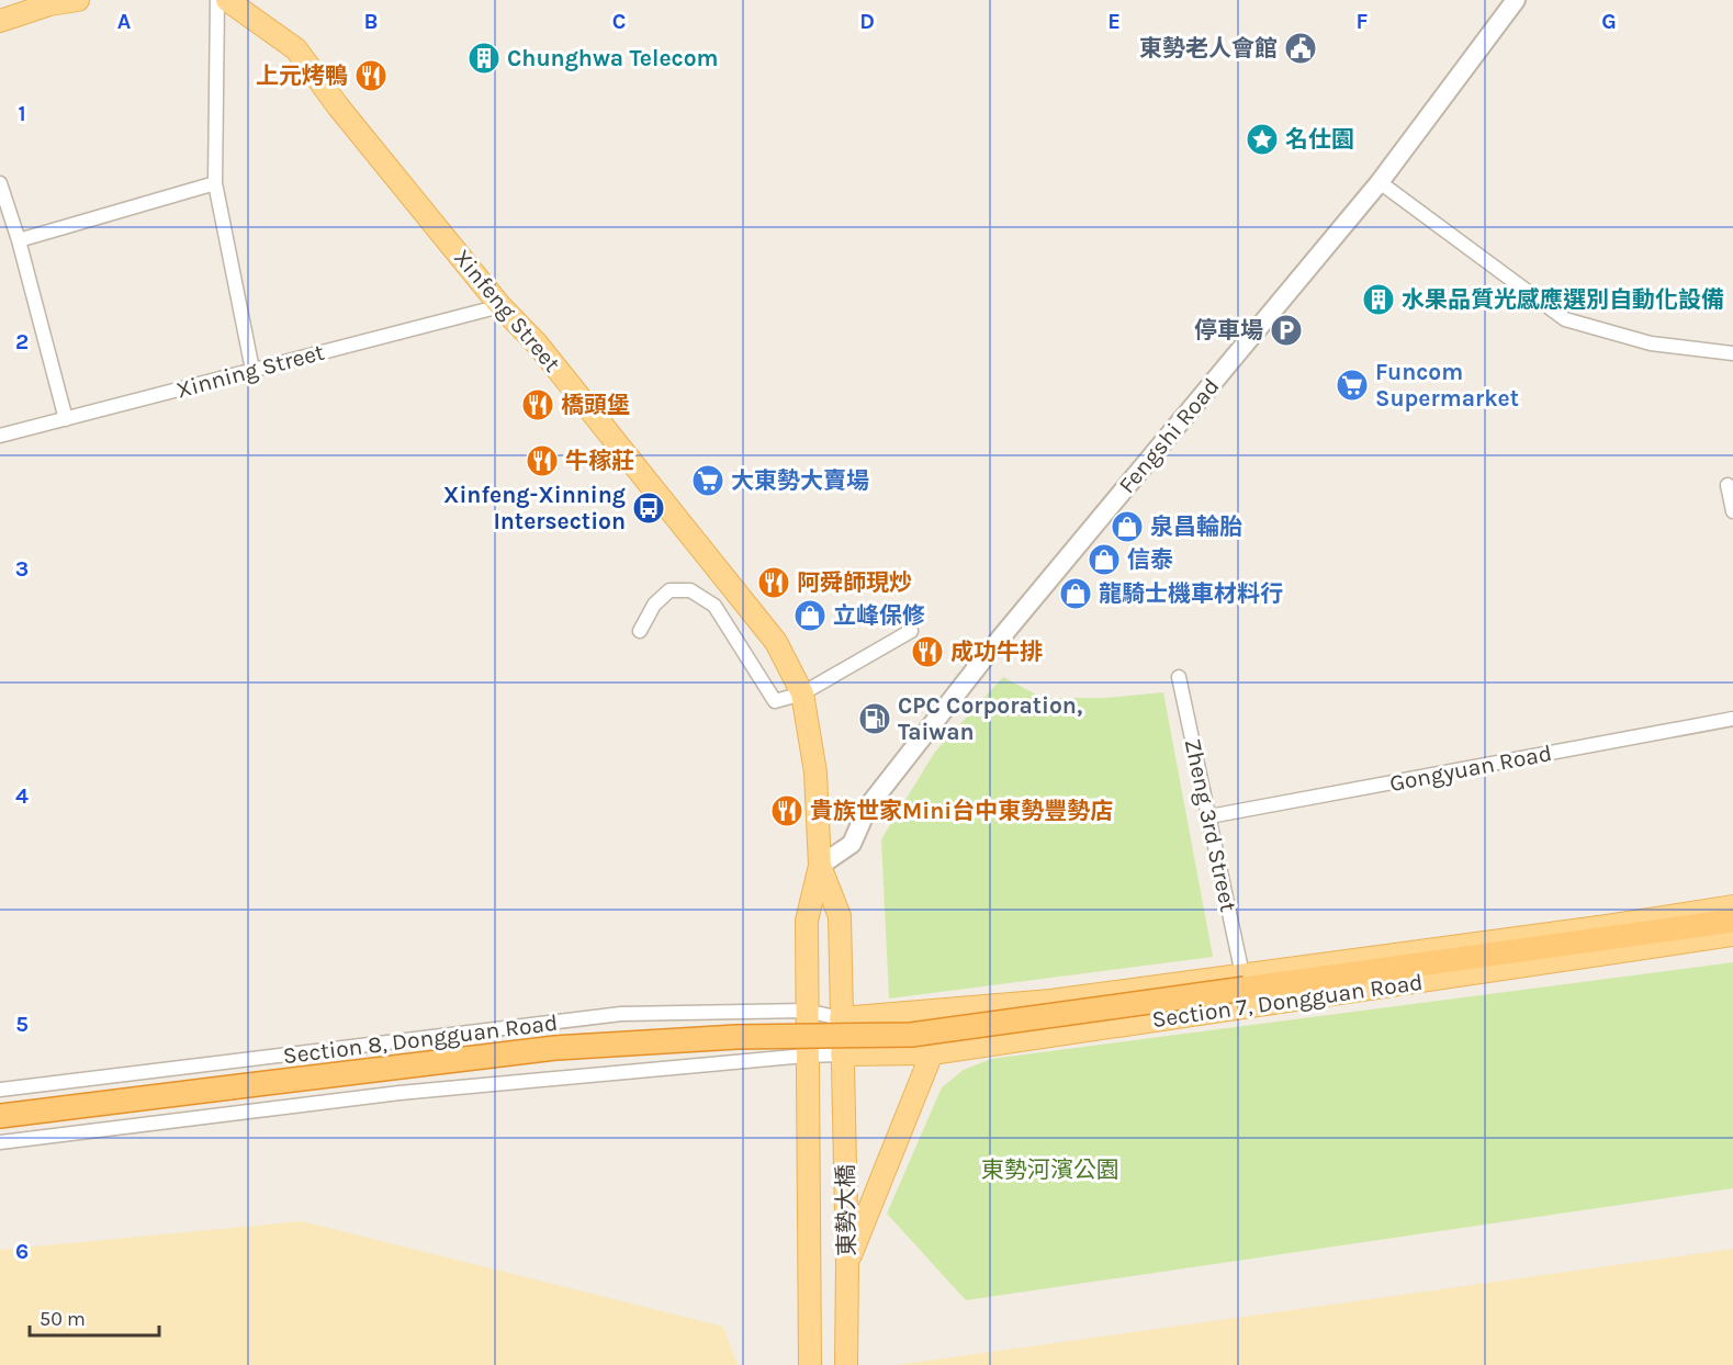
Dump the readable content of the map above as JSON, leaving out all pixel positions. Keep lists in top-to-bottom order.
{
  "streets": {
    "main road": ["Xinfeng Street", "Section 7, Dongguan Road", "東勢大橋"],
    "street": [
      "Xinning Street",
      "Fengshi Road",
      "Gongyuan Road",
      "Zheng 3rd Street",
      "Section 8, Dongguan Road"
    ]
  },
  "crossings": [
    ["Xinfeng Street", "Xinning Street"],
    ["Xinfeng Street", "Fengshi Road"],
    ["Gongyuan Road", "Zheng 3rd Street"],
    ["Zheng 3rd Street", "Section 7, Dongguan Road"],
    ["Section 7, Dongguan Road", "Section 8, Dongguan Road"],
    ["Section 7, Dongguan Road", "東勢大橋"]
  ],
  "parks": ["東勢河濱公園"],
  "places": {
    "public building": ["東勢老人會館"],
    "building": ["Chunghwa Telecom", "水果品質光感應選別自動化設備"],
    "restaurant": [
      "上元烤鴨",
      "橋頭堡",
      "牛稼莊",
      "阿舜師現炒",
      "成功牛排",
      "貴族世家Mini台中東勢豐勢店"
    ],
    "place": ["名仕園"],
    "parking": ["停車場"],
    "supermarket": ["Funcom Supermarket", "大東勢大賣場"],
    "bus stop": ["Xinfeng-Xinning Intersection"],
    "shop": [
      "泉昌輪胎",
      "信泰",
      "龍騎士機車材料行",
      "立峰保修"
    ],
    "fuel station": ["CPC Corporation, Taiwan"]
  },
  "scale_bar": "50 m",
  "grid": {
    "columns": [
      "A",
      "B",
      "C",
      "D",
      "E",
      "F",
      "G"
    ],
    "rows": [
      "1",
      "2",
      "3",
      "4",
      "5",
      "6"
    ]
  }
}
